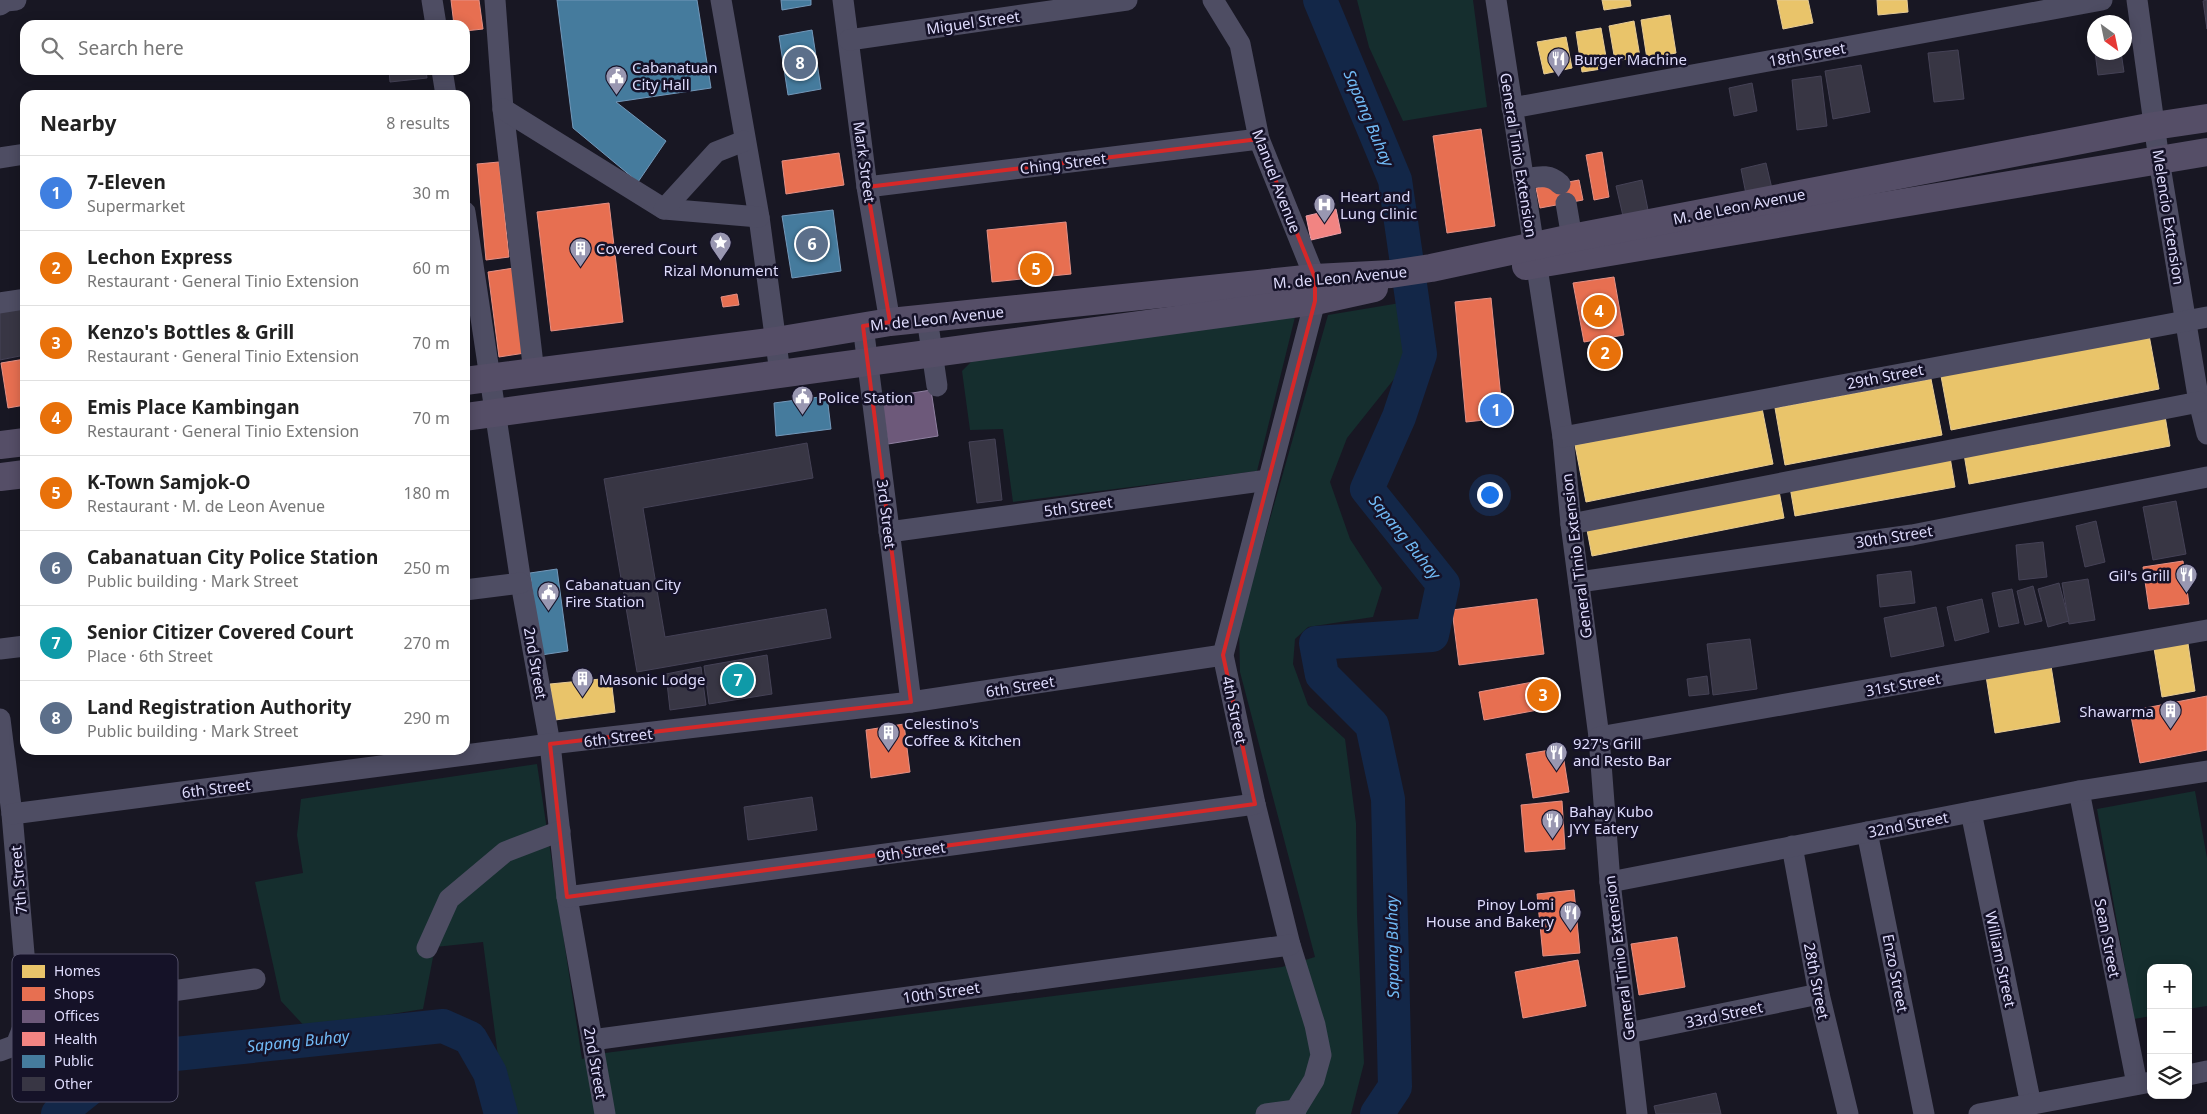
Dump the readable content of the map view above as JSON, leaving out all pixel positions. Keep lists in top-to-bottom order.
{
  "streets": {
    "main road": ["M. de Leon Avenue"],
    "street": [
      "Miguel Street",
      "18th Street",
      "General Tinio Extension",
      "Mark Street",
      "Ching Street",
      "Manuel Avenue",
      "Melencio Extension",
      "29th Street",
      "5th Street",
      "3rd Street",
      "30th Street",
      "2nd Street",
      "31st Street",
      "6th Street",
      "4th Street",
      "32nd Street",
      "9th Street",
      "7th Street",
      "Sean Street",
      "William Street",
      "Enzo Street",
      "28th Street",
      "10th Street",
      "33rd Street"
    ]
  },
  "crossings": [
    ["Miguel Street", "Mark Street"],
    ["18th Street", "General Tinio Extension"],
    ["General Tinio Extension", "M. de Leon Avenue"],
    ["General Tinio Extension", "29th Street"],
    ["General Tinio Extension", "30th Street"],
    ["General Tinio Extension", "31st Street"],
    ["General Tinio Extension", "32nd Street"],
    ["General Tinio Extension", "33rd Street"],
    ["Mark Street", "Ching Street"],
    ["Mark Street", "M. de Leon Avenue"],
    ["Ching Street", "Manuel Avenue"],
    ["Manuel Avenue", "M. de Leon Avenue"],
    ["Manuel Avenue", "4th Street"],
    ["M. de Leon Avenue", "Melencio Extension"],
    ["M. de Leon Avenue", "3rd Street"],
    ["M. de Leon Avenue", "2nd Street"],
    ["M. de Leon Avenue", "4th Street"],
    ["Melencio Extension", "29th Street"],
    ["5th Street", "3rd Street"],
    ["5th Street", "4th Street"],
    ["3rd Street", "6th Street"],
    ["2nd Street", "6th Street"],
    ["2nd Street", "9th Street"],
    ["2nd Street", "10th Street"],
    ["6th Street", "4th Street"],
    ["6th Street", "7th Street"],
    ["4th Street", "9th Street"],
    ["4th Street", "10th Street"],
    ["32nd Street", "Sean Street"],
    ["32nd Street", "William Street"],
    ["32nd Street", "Enzo Street"],
    ["32nd Street", "28th Street"],
    ["28th Street", "33rd Street"]
  ],
  "water": ["Sapang Buhay"],
  "places": {
    "restaurant": [
      "Burger Machine",
      "Gil's Grill",
      "927's Grill and Resto Bar",
      "Bahay Kubo JYY Eatery",
      "Pinoy Lomi House and Bakery"
    ],
    "public building": ["Cabanatuan City Hall", "Police Station", "Cabanatuan City Fire Station"],
    "hospital": ["Heart and Lung Clinic"],
    "place": ["Rizal Monument"],
    "building": [
      "Covered Court",
      "Masonic Lodge",
      "Shawarma",
      "Celestino's Coffee & Kitchen"
    ]
  },
  "legend": [
    "Homes",
    "Shops",
    "Offices",
    "Health",
    "Public",
    "Other"
  ],
  "north": "bottom right",
  "page": {
    "search": "Search here",
    "pins": [
      "8",
      "6",
      "5",
      "4",
      "2",
      "1",
      "7",
      "3"
    ],
    "heading": ["Nearby", "8 results"],
    "list": [
      {
        "mark": "1",
        "name": "7-Eleven",
        "note": "Supermarket",
        "value": "30 m"
      },
      {
        "mark": "2",
        "name": "Lechon Express",
        "note": "Restaurant · General Tinio Extension",
        "value": "60 m"
      },
      {
        "mark": "3",
        "name": "Kenzo's Bottles & Grill",
        "note": "Restaurant · General Tinio Extension",
        "value": "70 m"
      },
      {
        "mark": "4",
        "name": "Emis Place Kambingan",
        "note": "Restaurant · General Tinio Extension",
        "value": "70 m"
      },
      {
        "mark": "5",
        "name": "K-Town Samjok-O",
        "note": "Restaurant · M. de Leon Avenue",
        "value": "180 m"
      },
      {
        "mark": "6",
        "name": "Cabanatuan City Police Station",
        "note": "Public building · Mark Street",
        "value": "250 m"
      },
      {
        "mark": "7",
        "name": "Senior Citizer Covered Court",
        "note": "Place · 6th Street",
        "value": "270 m"
      },
      {
        "mark": "8",
        "name": "Land Registration Authority",
        "note": "Public building · Mark Street",
        "value": "290 m"
      }
    ],
    "map_buttons": ["+", "−"]
  }
}
